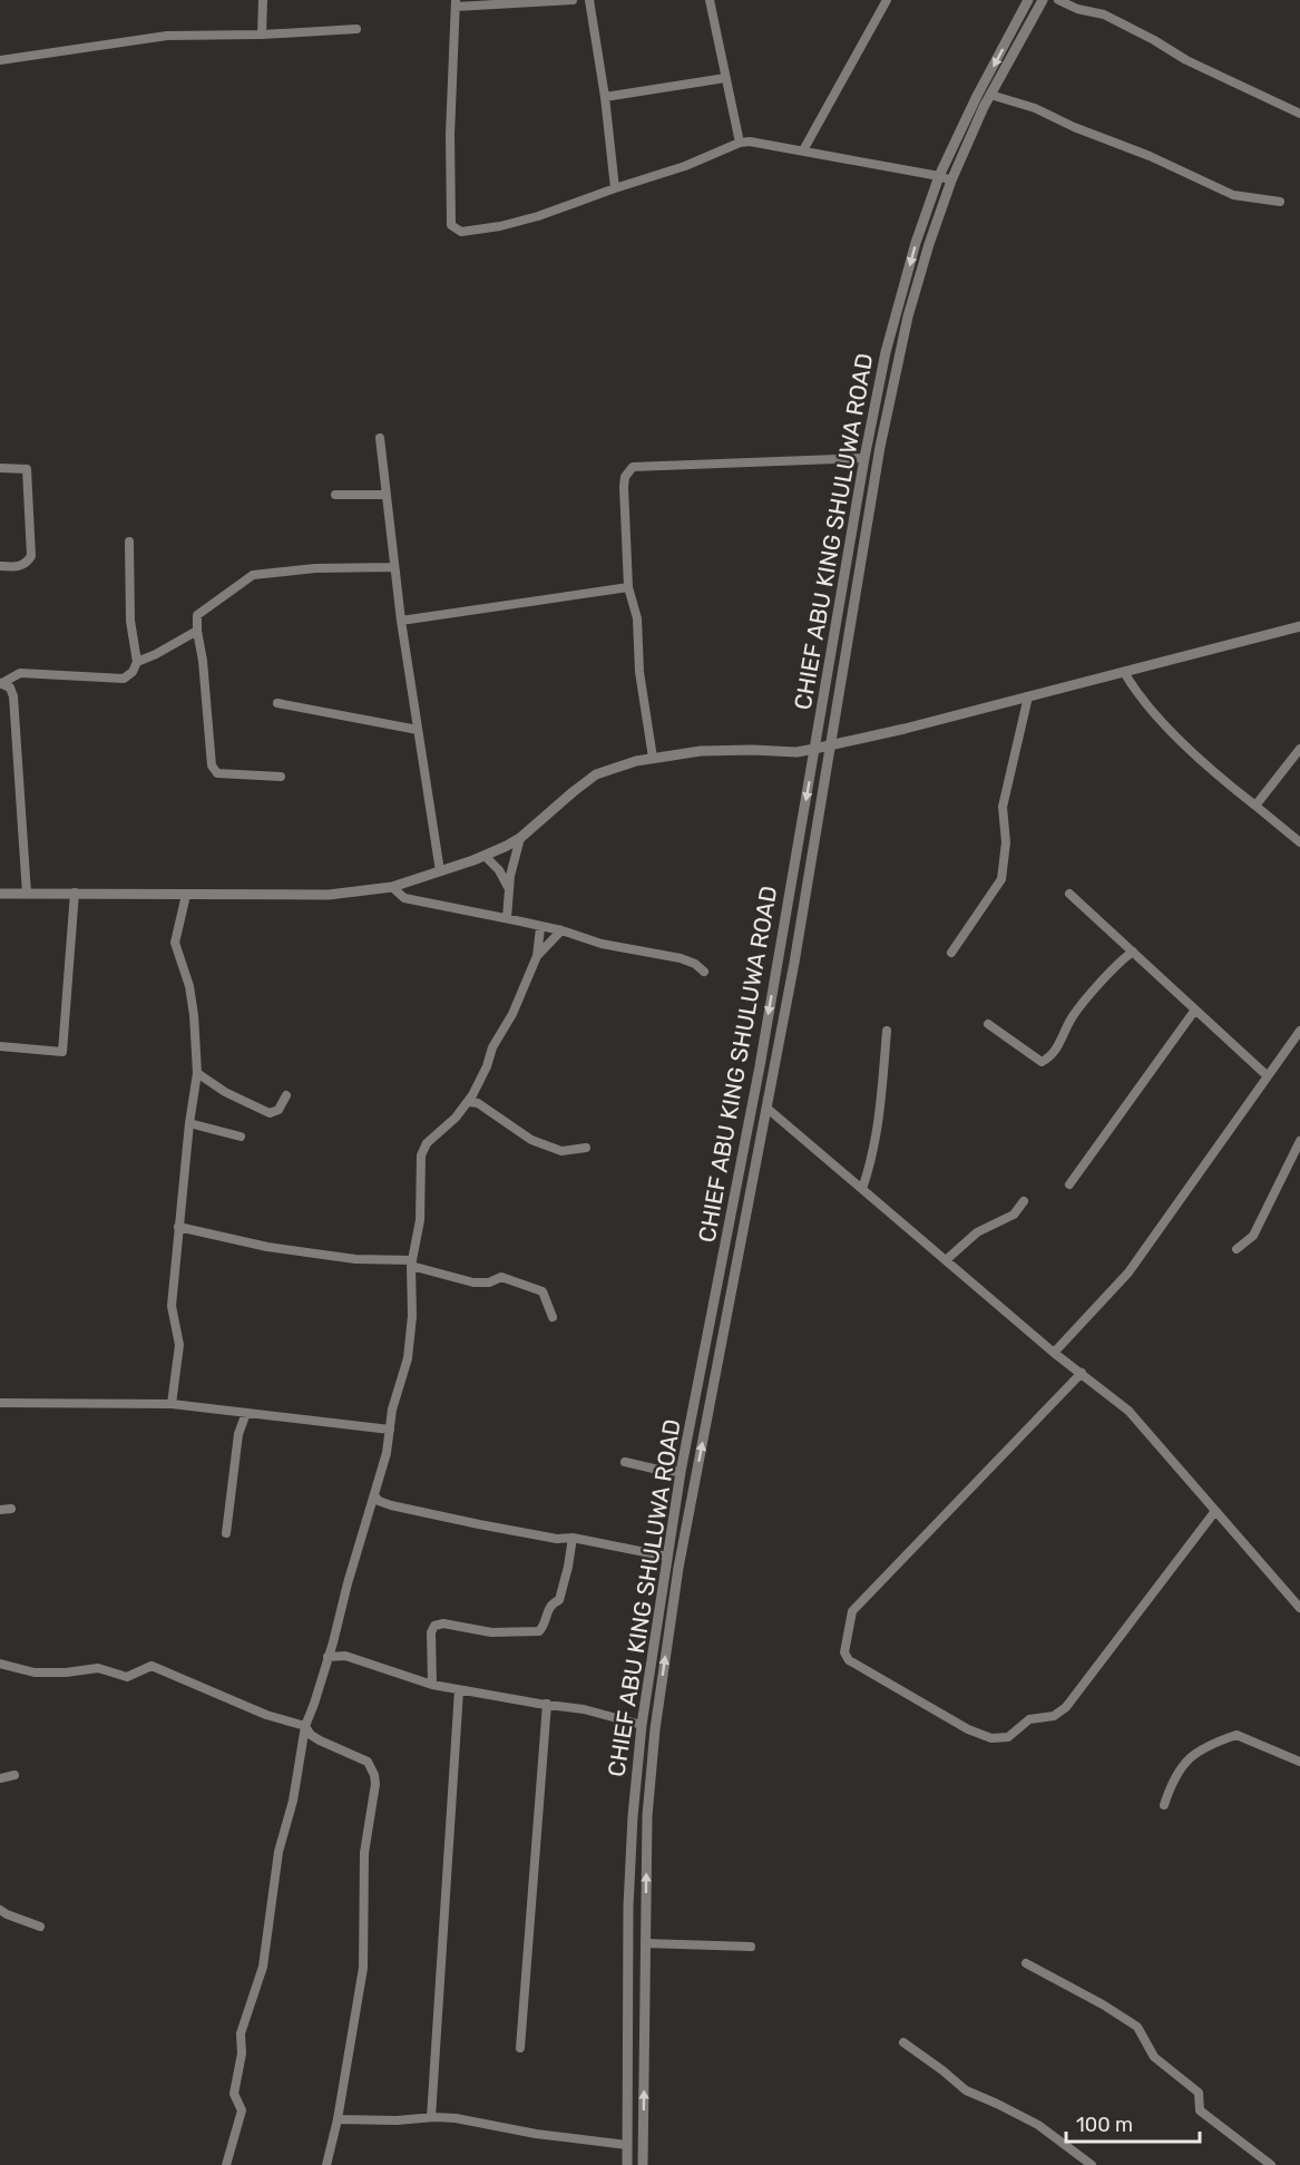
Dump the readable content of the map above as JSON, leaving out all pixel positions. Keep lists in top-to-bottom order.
{
  "streets": {
    "street": ["CHIEF ABU KING SHULUWA ROAD"]
  },
  "scale_bar": "100 m"
}
